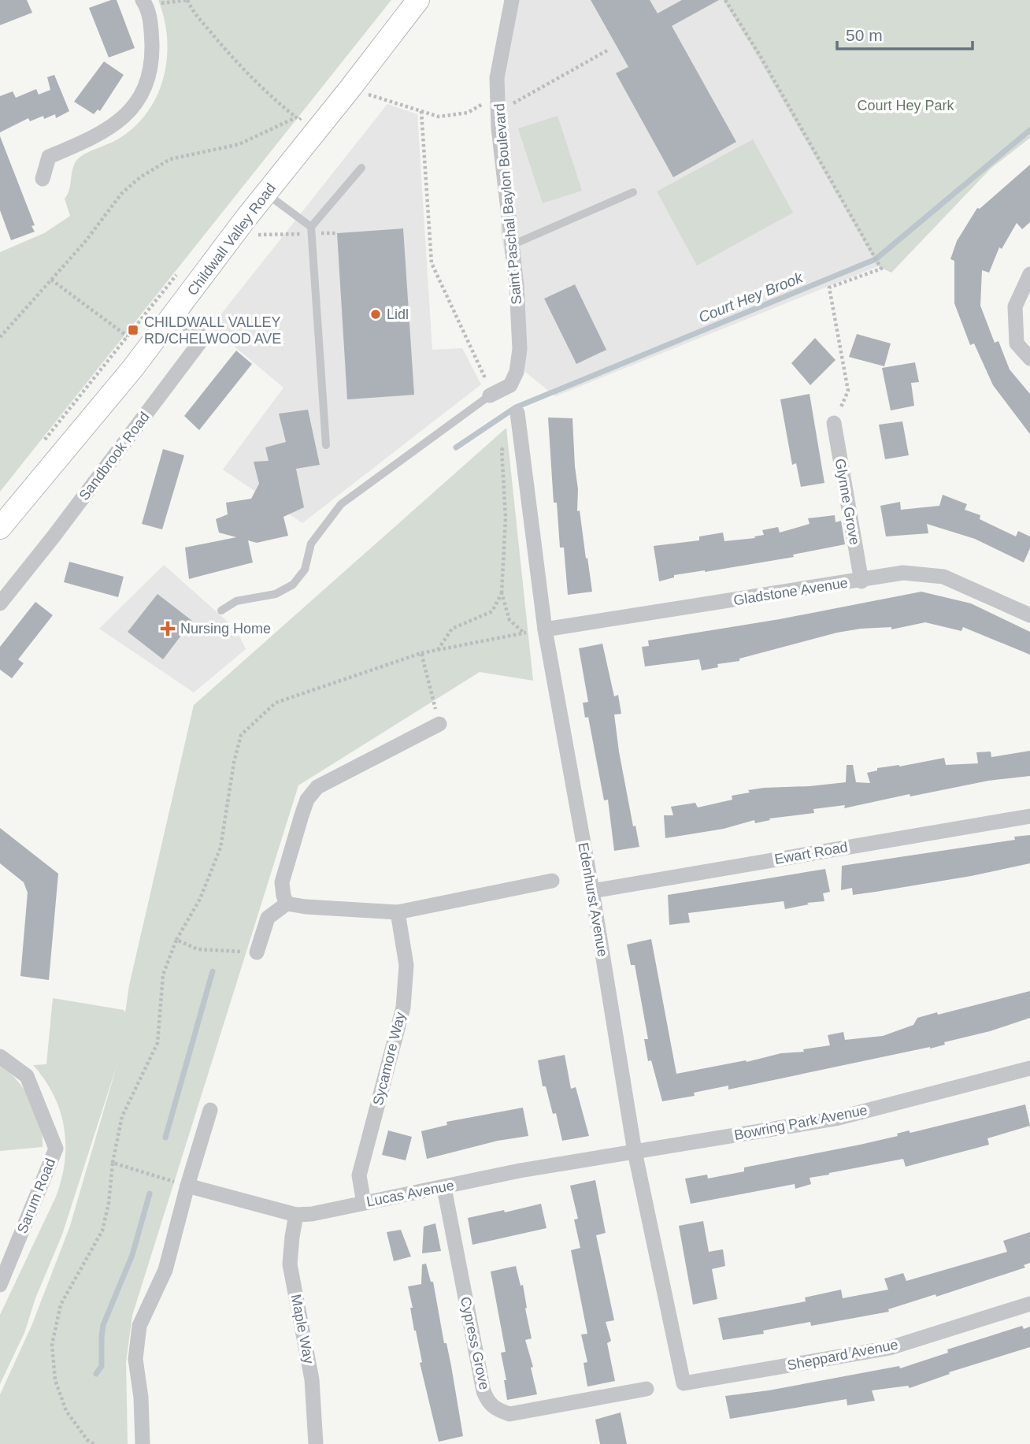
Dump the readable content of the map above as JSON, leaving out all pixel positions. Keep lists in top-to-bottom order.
{
  "streets": {
    "main road": ["Childwall Valley Road"],
    "street": [
      "Saint Paschal Baylon Boulevard",
      "Sandbrook Road",
      "Glynne Grove",
      "Gladstone Avenue",
      "Ewart Road",
      "Edenhurst Avenue",
      "Sycamore Way",
      "Bowring Park Avenue",
      "Lucas Avenue",
      "Sarum Road",
      "Maple Way",
      "Cypress Grove",
      "Sheppard Avenue"
    ]
  },
  "crossings": [
    ["Childwall Valley Road", "Sandbrook Road"],
    ["Glynne Grove", "Gladstone Avenue"],
    ["Gladstone Avenue", "Edenhurst Avenue"],
    ["Ewart Road", "Edenhurst Avenue"],
    ["Edenhurst Avenue", "Bowring Park Avenue"],
    ["Edenhurst Avenue", "Lucas Avenue"],
    ["Edenhurst Avenue", "Sheppard Avenue"],
    ["Sycamore Way", "Lucas Avenue"],
    ["Bowring Park Avenue", "Lucas Avenue"],
    ["Lucas Avenue", "Maple Way"],
    ["Lucas Avenue", "Cypress Grove"]
  ],
  "water": ["Court Hey Brook"],
  "parks": ["Court Hey Park"],
  "places": {
    "other": ["Lidl"],
    "transit": ["CHILDWALL VALLEY RD/CHELWOOD AVE"],
    "health": ["Nursing Home"]
  },
  "scale_bar": "50 m"
}
